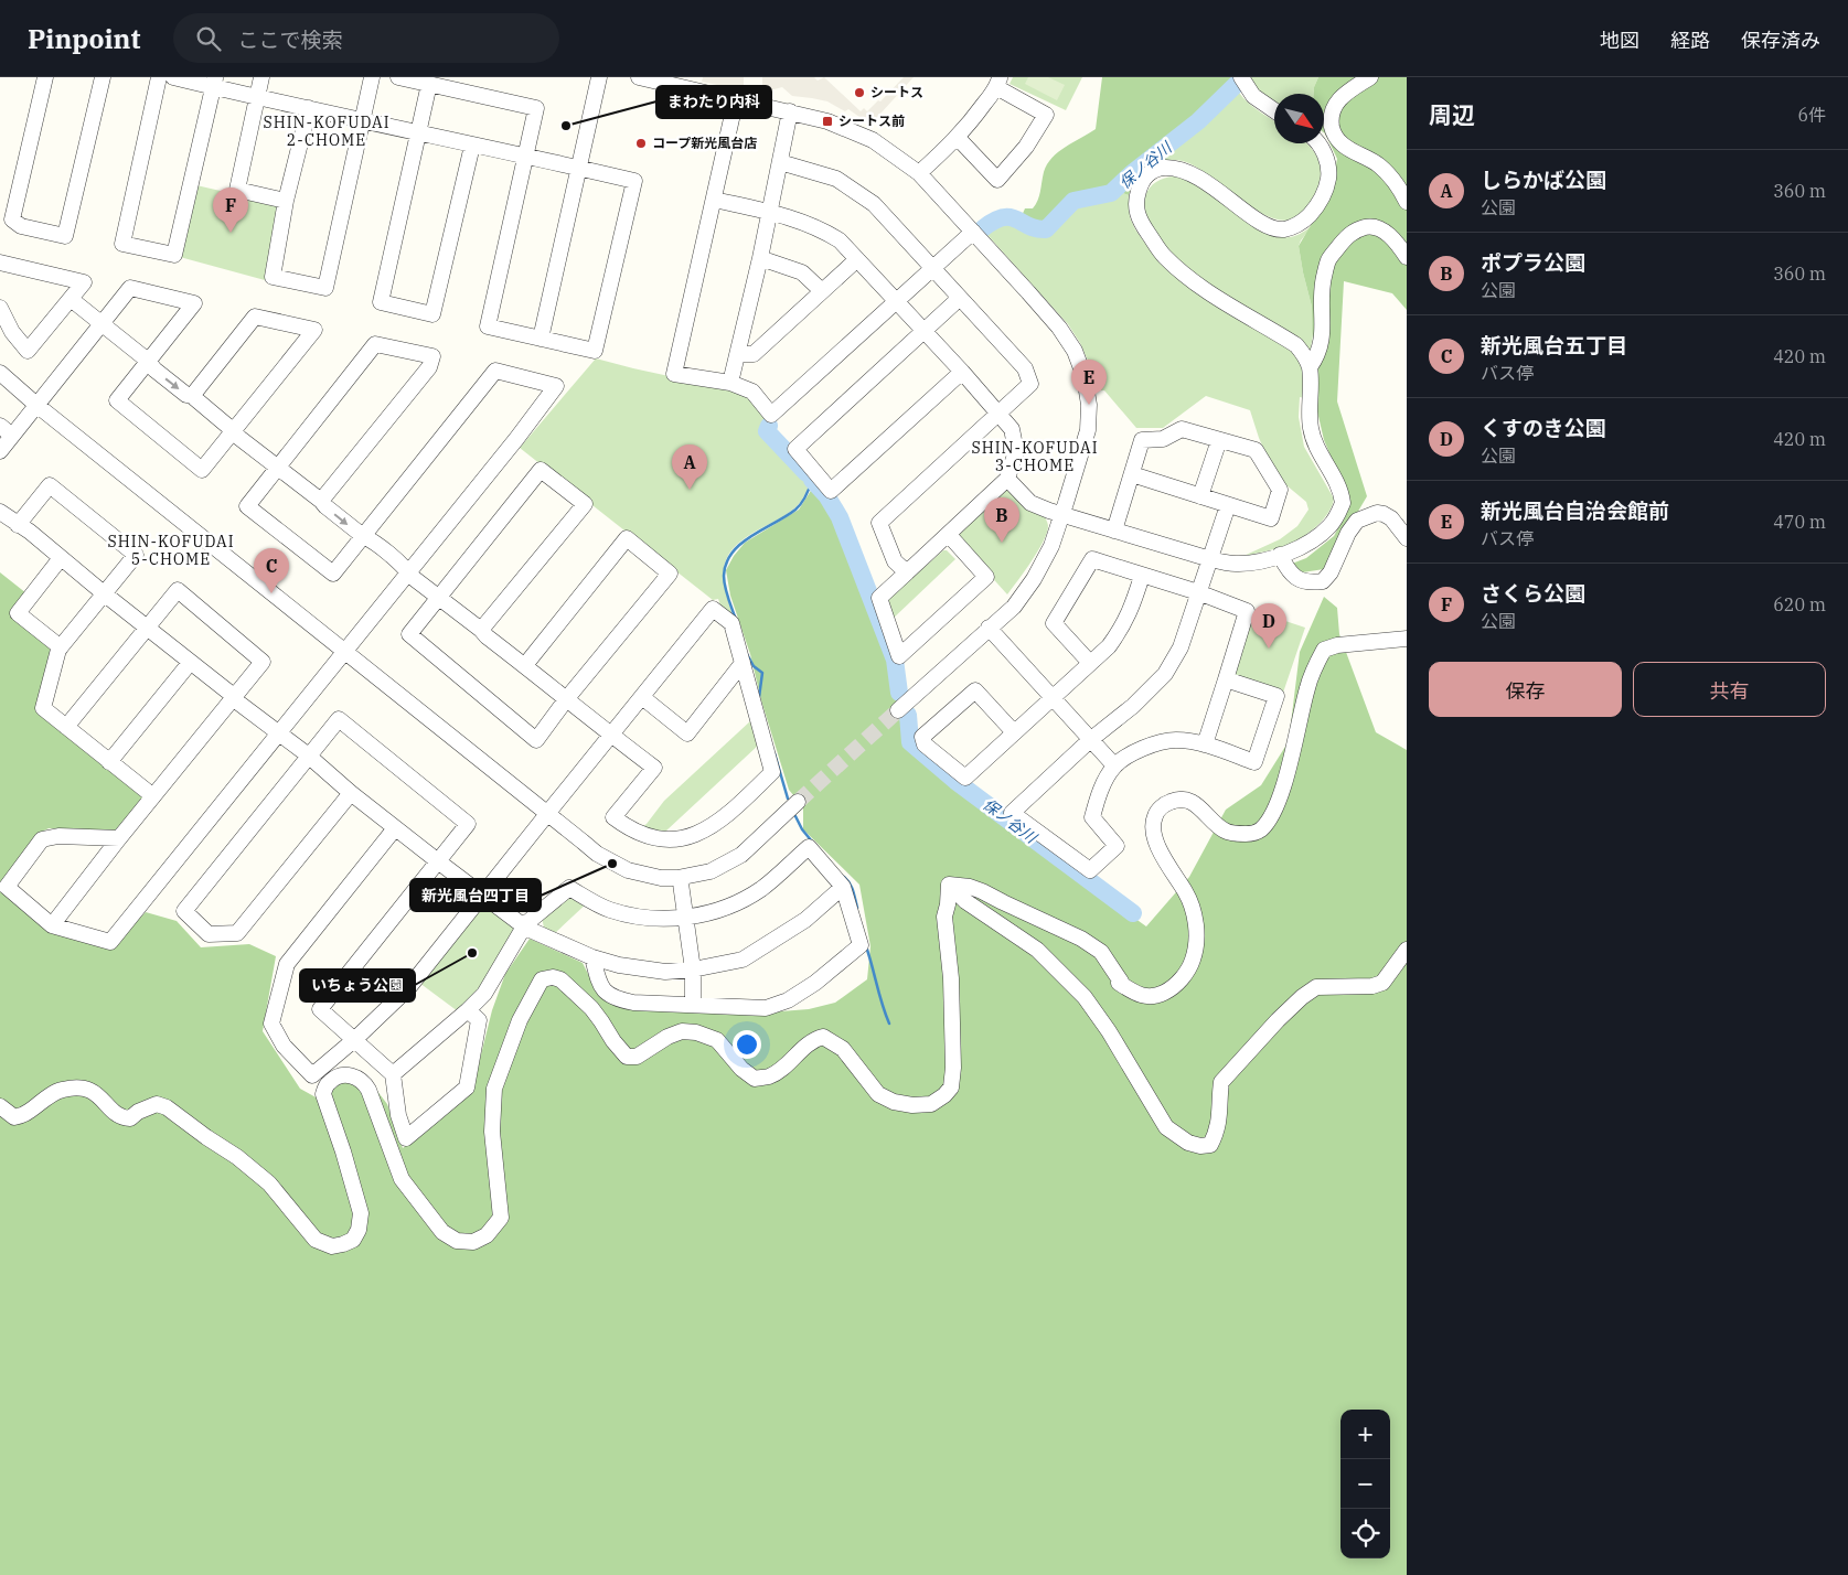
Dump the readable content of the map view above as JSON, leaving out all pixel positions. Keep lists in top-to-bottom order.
{
  "districts": ["SHIN-KOFUDAI 2-CHOME", "SHIN-KOFUDAI 3-CHOME", "SHIN-KOFUDAI 5-CHOME"],
  "water": ["保ノ谷川"],
  "places": {
    "other": [
      "シートス",
      "まわたり内科",
      "コープ新光風台店",
      "新光風台四丁目",
      "いちょう公園"
    ],
    "transit": ["シートス前"]
  },
  "north": "bottom right",
  "page": {
    "header": "Pinpoint",
    "search": "ここで検索",
    "nav": ["地図", "経路", "保存済み"],
    "heading": ["周辺", "6件"],
    "list": [
      {
        "mark": "A",
        "name": "しらかば公園",
        "note": "公園",
        "value": "360 m"
      },
      {
        "mark": "B",
        "name": "ポプラ公園",
        "note": "公園",
        "value": "360 m"
      },
      {
        "mark": "C",
        "name": "新光風台五丁目",
        "note": "バス停",
        "value": "420 m"
      },
      {
        "mark": "D",
        "name": "くすのき公園",
        "note": "公園",
        "value": "420 m"
      },
      {
        "mark": "E",
        "name": "新光風台自治会館前",
        "note": "バス停",
        "value": "470 m"
      },
      {
        "mark": "F",
        "name": "さくら公園",
        "note": "公園",
        "value": "620 m"
      }
    ],
    "pins": [
      "F",
      "E",
      "A",
      "B",
      "C",
      "D"
    ],
    "buttons": ["保存", "共有"],
    "map_buttons": ["+", "−"]
  }
}
